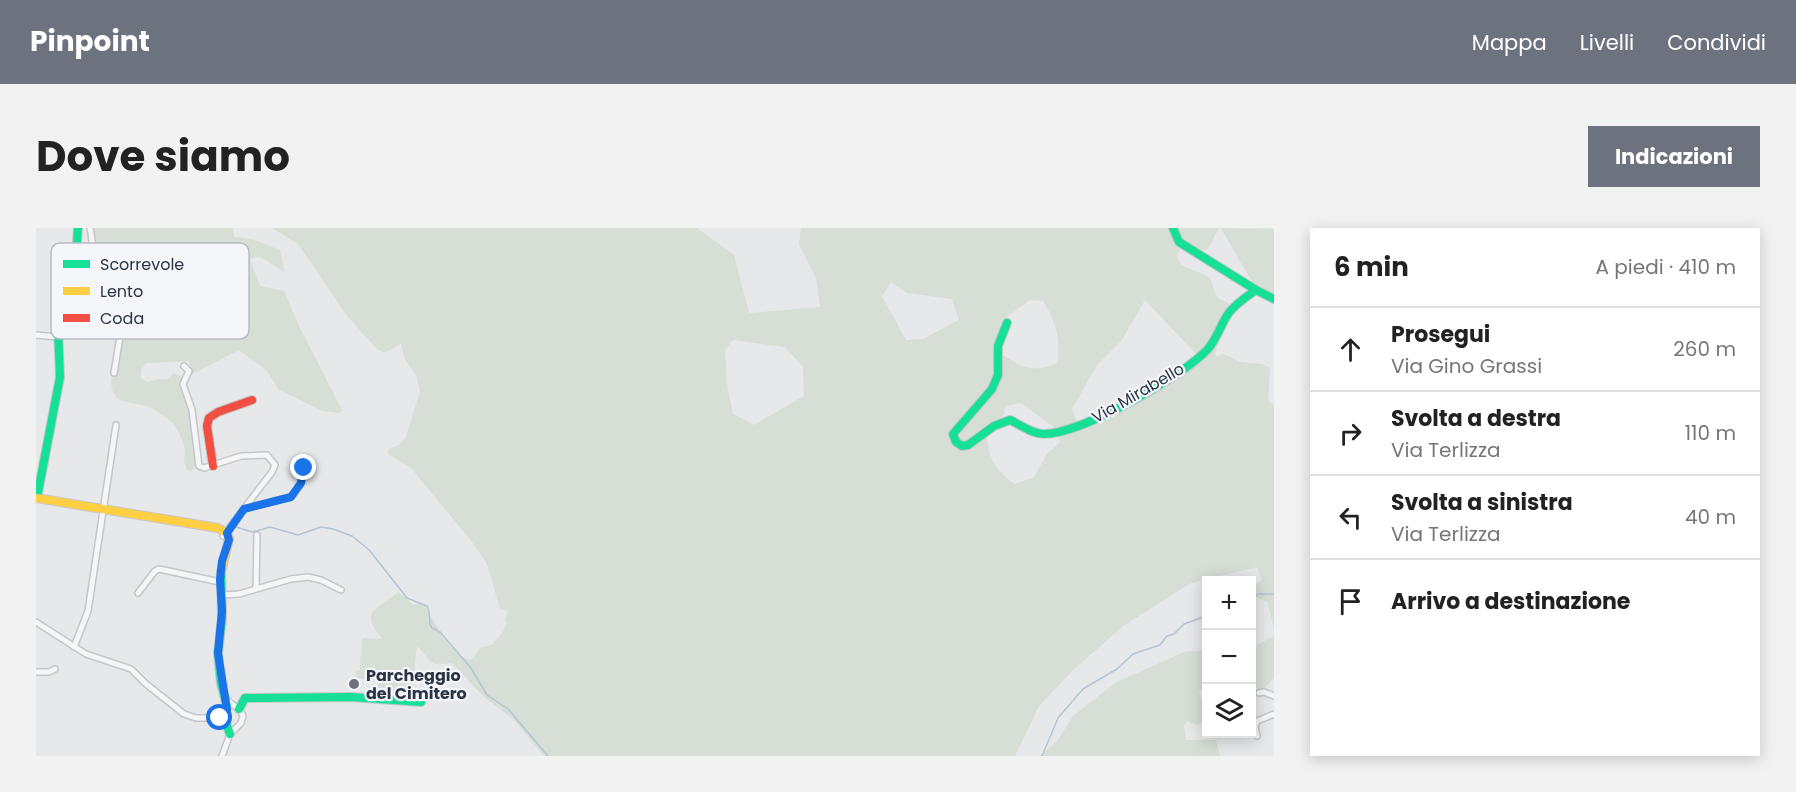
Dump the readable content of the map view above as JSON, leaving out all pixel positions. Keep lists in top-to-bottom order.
{
  "streets": {
    "street": ["Via Mirabello"]
  },
  "places": ["Parcheggio del Cimitero"],
  "legend": ["Scorrevole", "Lento", "Coda"],
  "page": {
    "header": "Pinpoint",
    "nav": ["Mappa", "Livelli", "Condividi"],
    "title": "Dove siamo",
    "buttons": "Indicazioni",
    "heading": ["6 min", "A piedi · 410 m"],
    "list": [
      ["Prosegui", "Via Gino Grassi", "260 m"],
      ["Svolta a destra", "Via Terlizza", "110 m"],
      ["Svolta a sinistra", "Via Terlizza", "40 m"],
      "Arrivo a destinazione"
    ],
    "map_buttons": ["+", "−"]
  }
}
